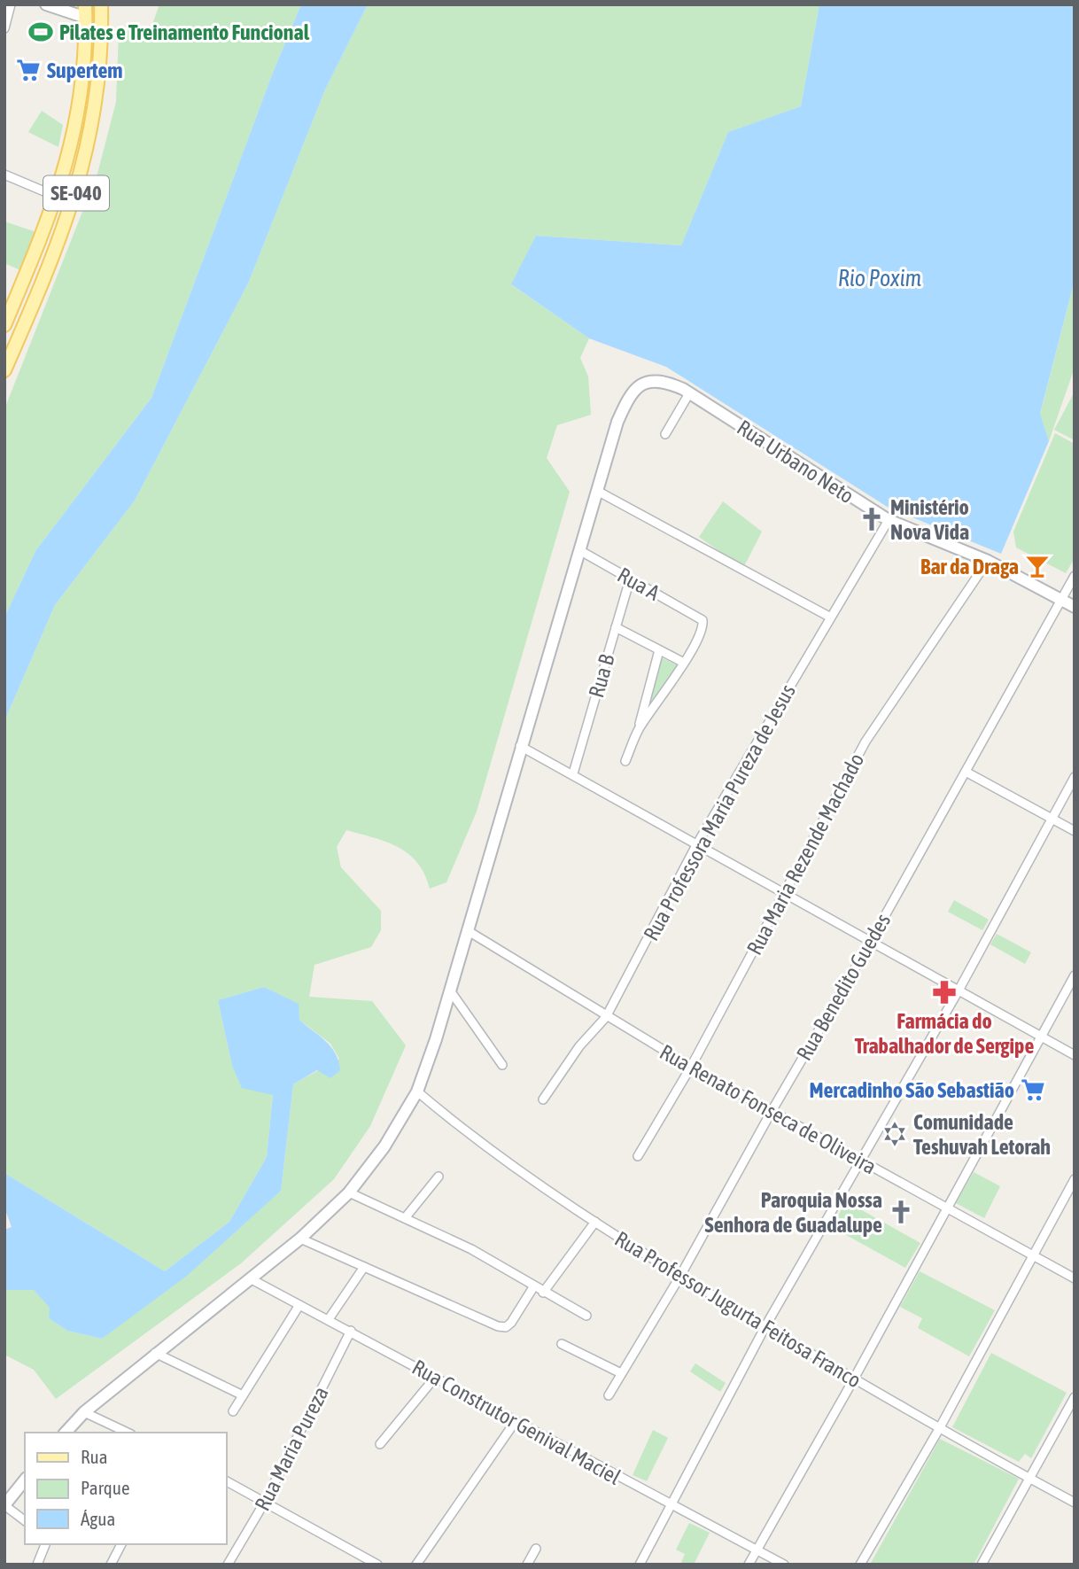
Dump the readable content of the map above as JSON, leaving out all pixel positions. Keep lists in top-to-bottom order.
{
  "streets": {
    "main road": ["SE-040"],
    "street": [
      "Rua Urbano Neto",
      "Rua A",
      "Rua B",
      "Rua Professora Maria Pureza de Jesus",
      "Rua Maria Rezende Machado",
      "Rua Benedito Guedes",
      "Rua Renato Fonseca de Oliveira",
      "Rua Professor Jugurta Feitosa Franco",
      "Rua Construtor Genival Maciel",
      "Rua Maria Pureza"
    ]
  },
  "crossings": [
    ["Rua Urbano Neto", "Rua Professora Maria Pureza de Jesus"],
    ["Rua Urbano Neto", "Rua Maria Rezende Machado"],
    ["Rua Urbano Neto", "Rua Benedito Guedes"],
    ["Rua A", "Rua B"],
    ["Rua Professora Maria Pureza de Jesus", "Rua Renato Fonseca de Oliveira"],
    ["Rua Maria Rezende Machado", "Rua Renato Fonseca de Oliveira"],
    ["Rua Benedito Guedes", "Rua Renato Fonseca de Oliveira"],
    ["Rua Benedito Guedes", "Rua Professor Jugurta Feitosa Franco"],
    ["Rua Construtor Genival Maciel", "Rua Maria Pureza"]
  ],
  "water": ["Rio Poxim"],
  "places": {
    "sports": ["Pilates e Treinamento Funcional"],
    "supermarket": ["Supertem", "Mercadinho São Sebastião"],
    "church": ["Ministério Nova Vida", "Paroquia Nossa Senhora de Guadalupe"],
    "bar": ["Bar da Draga"],
    "pharmacy": ["Farmácia do Trabalhador de Sergipe"],
    "synagogue": ["Comunidade Teshuvah Letorah"]
  },
  "legend": ["Rua", "Parque", "Água"]
}
